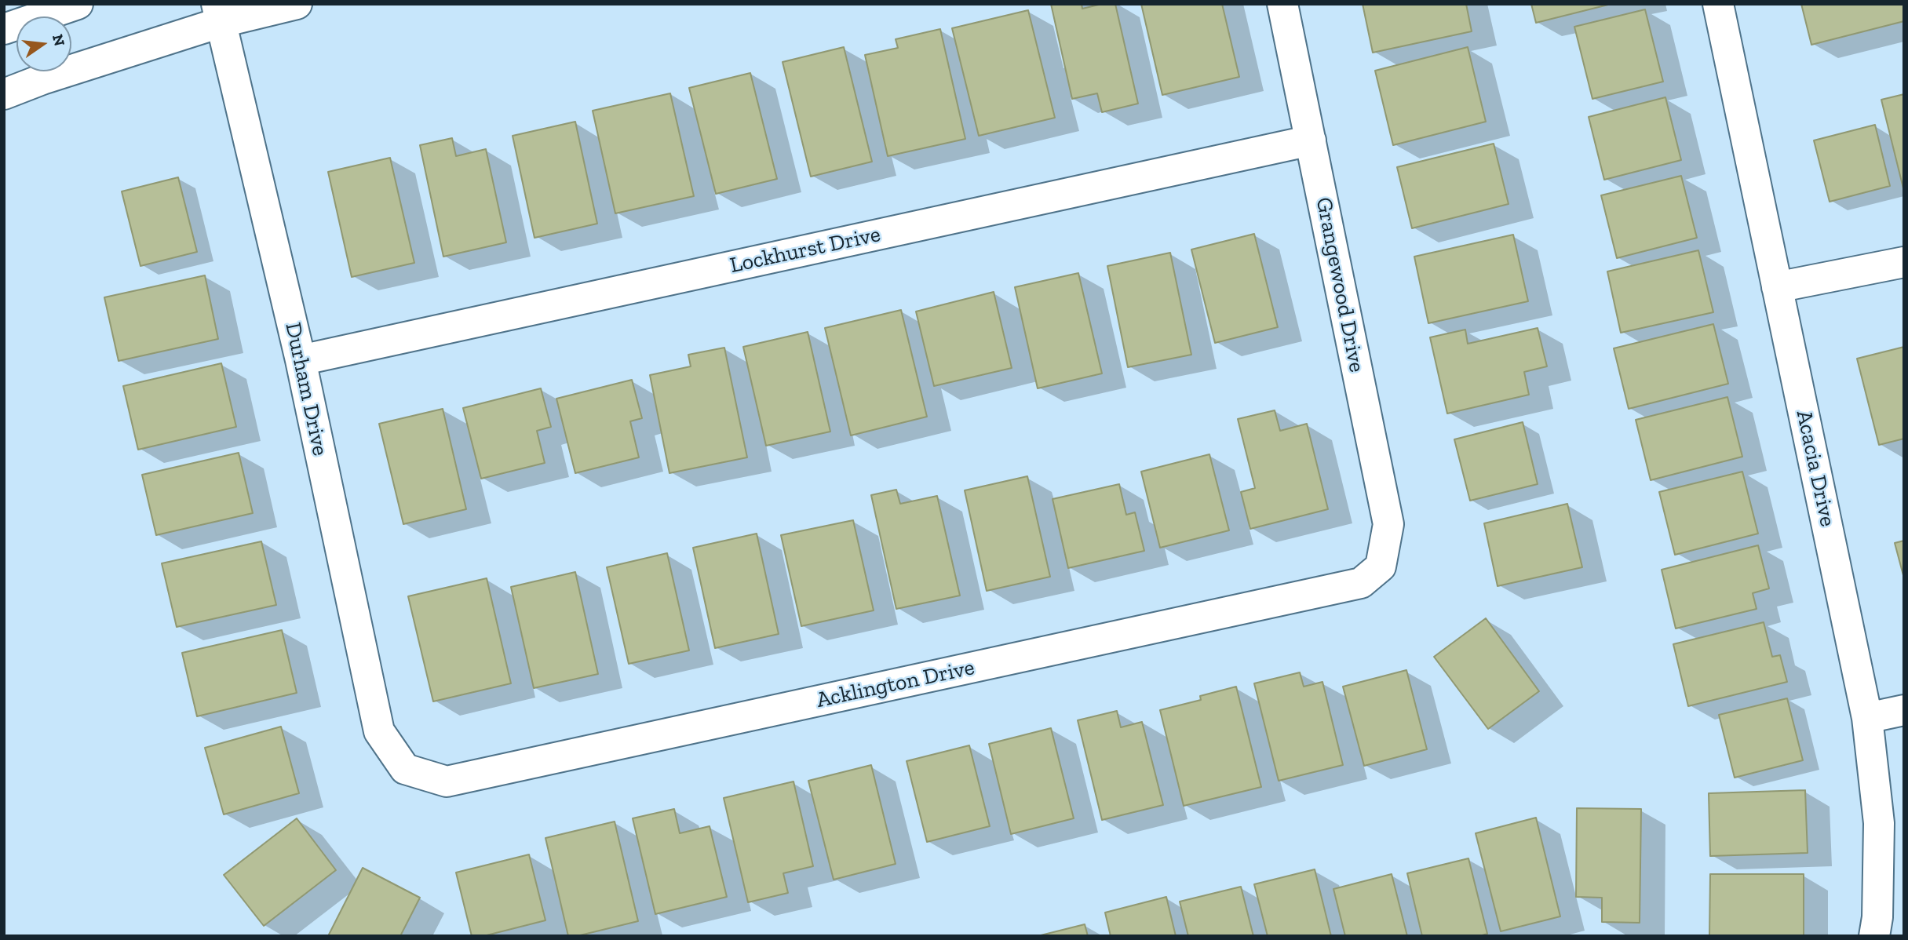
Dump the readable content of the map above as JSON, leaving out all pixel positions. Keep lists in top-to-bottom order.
{
  "streets": {
    "street": [
      "Lockhurst Drive",
      "Grangewood Drive",
      "Durham Drive",
      "Acacia Drive",
      "Acklington Drive"
    ]
  },
  "crossings": [
    ["Lockhurst Drive", "Grangewood Drive"],
    ["Lockhurst Drive", "Durham Drive"],
    ["Grangewood Drive", "Acklington Drive"],
    ["Durham Drive", "Acklington Drive"]
  ],
  "north": "right"
}
